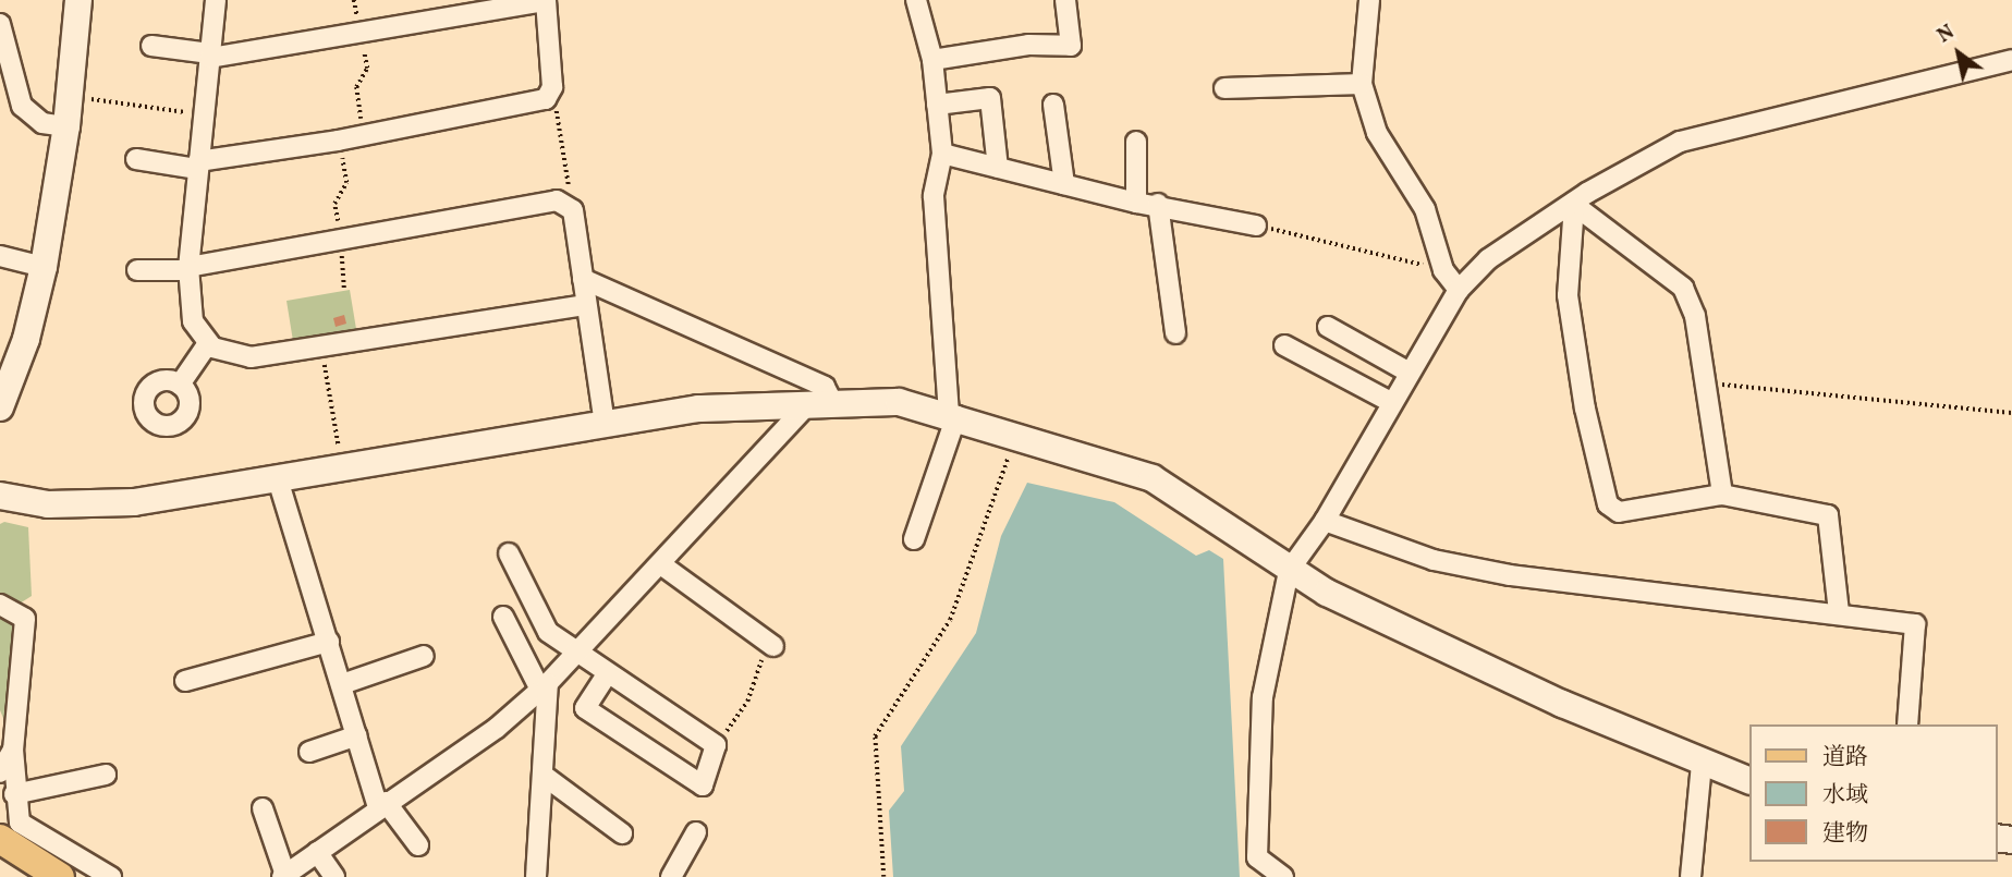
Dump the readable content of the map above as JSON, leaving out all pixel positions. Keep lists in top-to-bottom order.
{
  "legend": ["道路", "水域", "建物"],
  "north": "top left"
}
